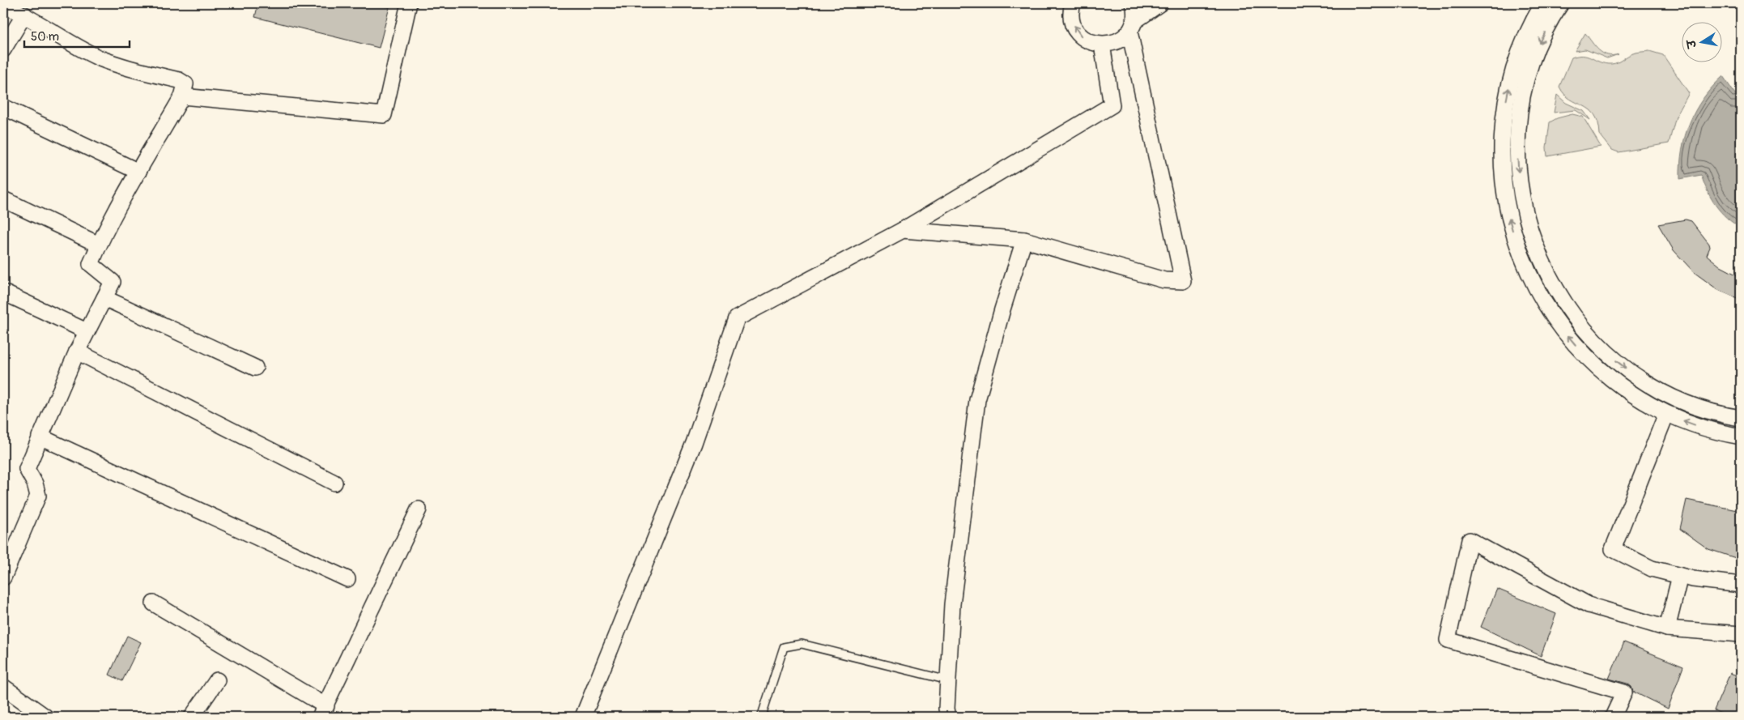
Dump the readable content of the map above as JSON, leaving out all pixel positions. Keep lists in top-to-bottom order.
{
  "scale_bar": "50 m",
  "north": "left"
}
